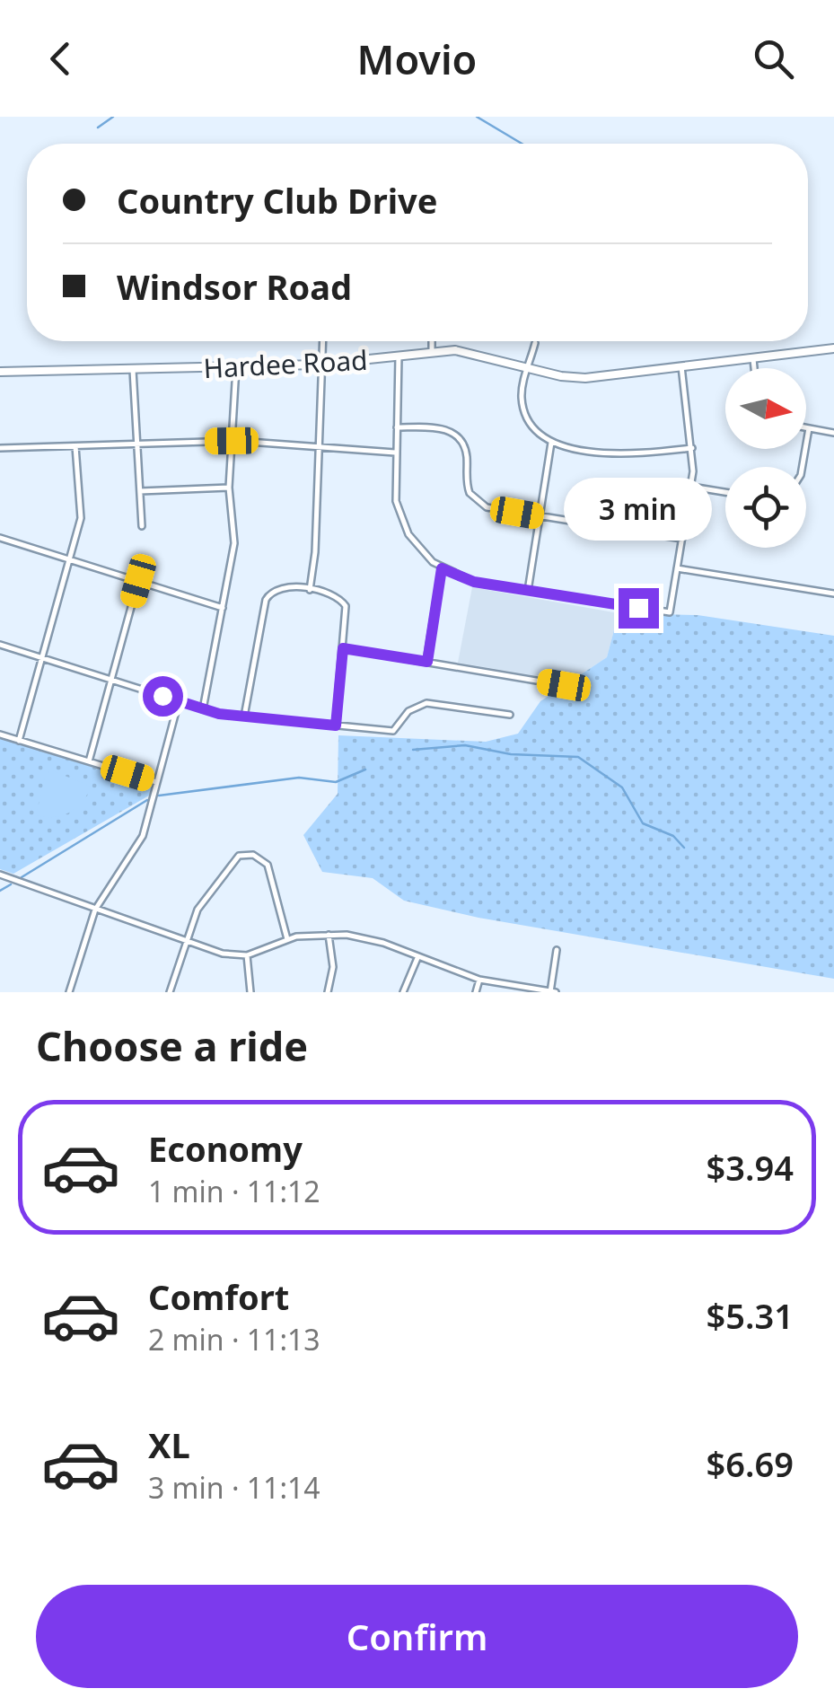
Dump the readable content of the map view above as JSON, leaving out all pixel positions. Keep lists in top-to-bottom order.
{
  "streets": {
    "street": ["Hardee Road"]
  },
  "north": "right",
  "page": {
    "header": "Movio",
    "banner": ["Country Club Drive", "Windsor Road"],
    "bubble": "3 min",
    "heading": "Choose a ride",
    "list": [
      {
        "name": "Economy",
        "note": "1 min · 11:12",
        "value": "$3.94"
      },
      {
        "name": "Comfort",
        "note": "2 min · 11:13",
        "value": "$5.31"
      },
      {
        "name": "XL",
        "note": "3 min · 11:14",
        "value": "$6.69"
      }
    ],
    "buttons": "Confirm"
  }
}
